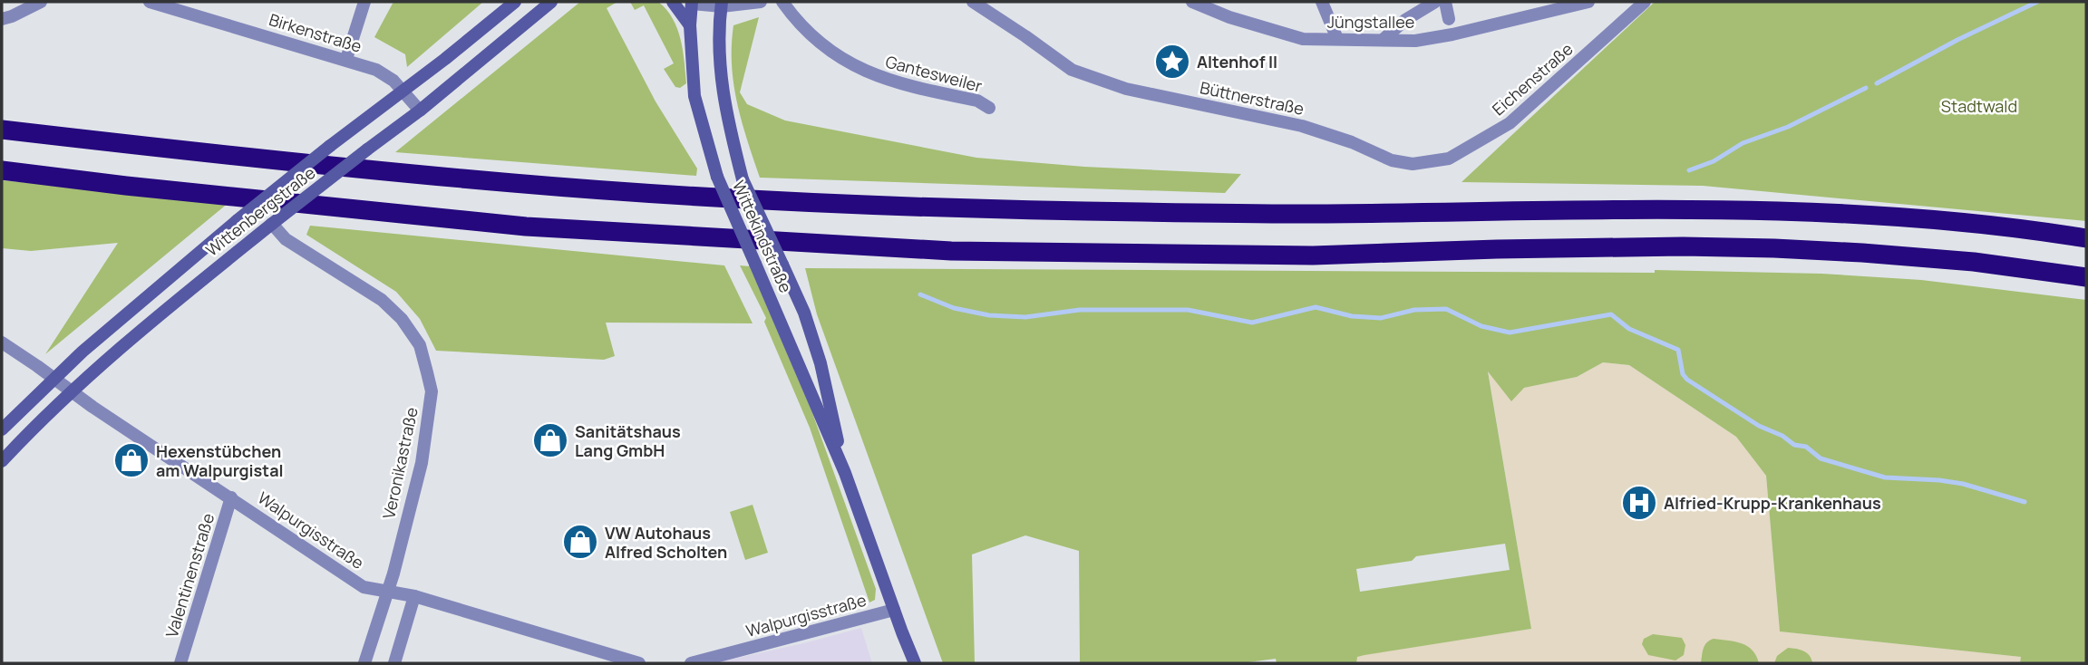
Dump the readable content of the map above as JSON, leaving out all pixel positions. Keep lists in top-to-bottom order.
{
  "streets": {
    "main road": ["Wittenbergstraße", "Wittekindstraße"],
    "street": [
      "Jüngstallee",
      "Birkenstraße",
      "Gantesweiler",
      "Eichenstraße",
      "Büttnerstraße",
      "Veronikastraße",
      "Walpurgisstraße",
      "Valentinenstraße"
    ]
  },
  "crossings": [
    ["Birkenstraße", "Wittenbergstraße"],
    ["Eichenstraße", "Büttnerstraße"],
    ["Wittenbergstraße", "Veronikastraße"],
    ["Wittenbergstraße", "Walpurgisstraße"],
    ["Wittekindstraße", "Walpurgisstraße"],
    ["Veronikastraße", "Walpurgisstraße"],
    ["Walpurgisstraße", "Valentinenstraße"]
  ],
  "parks": ["Stadtwald"],
  "places": {
    "place": ["Altenhof II"],
    "shop": ["Sanitätshaus Lang GmbH", "Hexenstübchen am Walpurgistal", "VW Autohaus Alfred Scholten"],
    "hospital": ["Alfried-Krupp-Krankenhaus"]
  }
}
